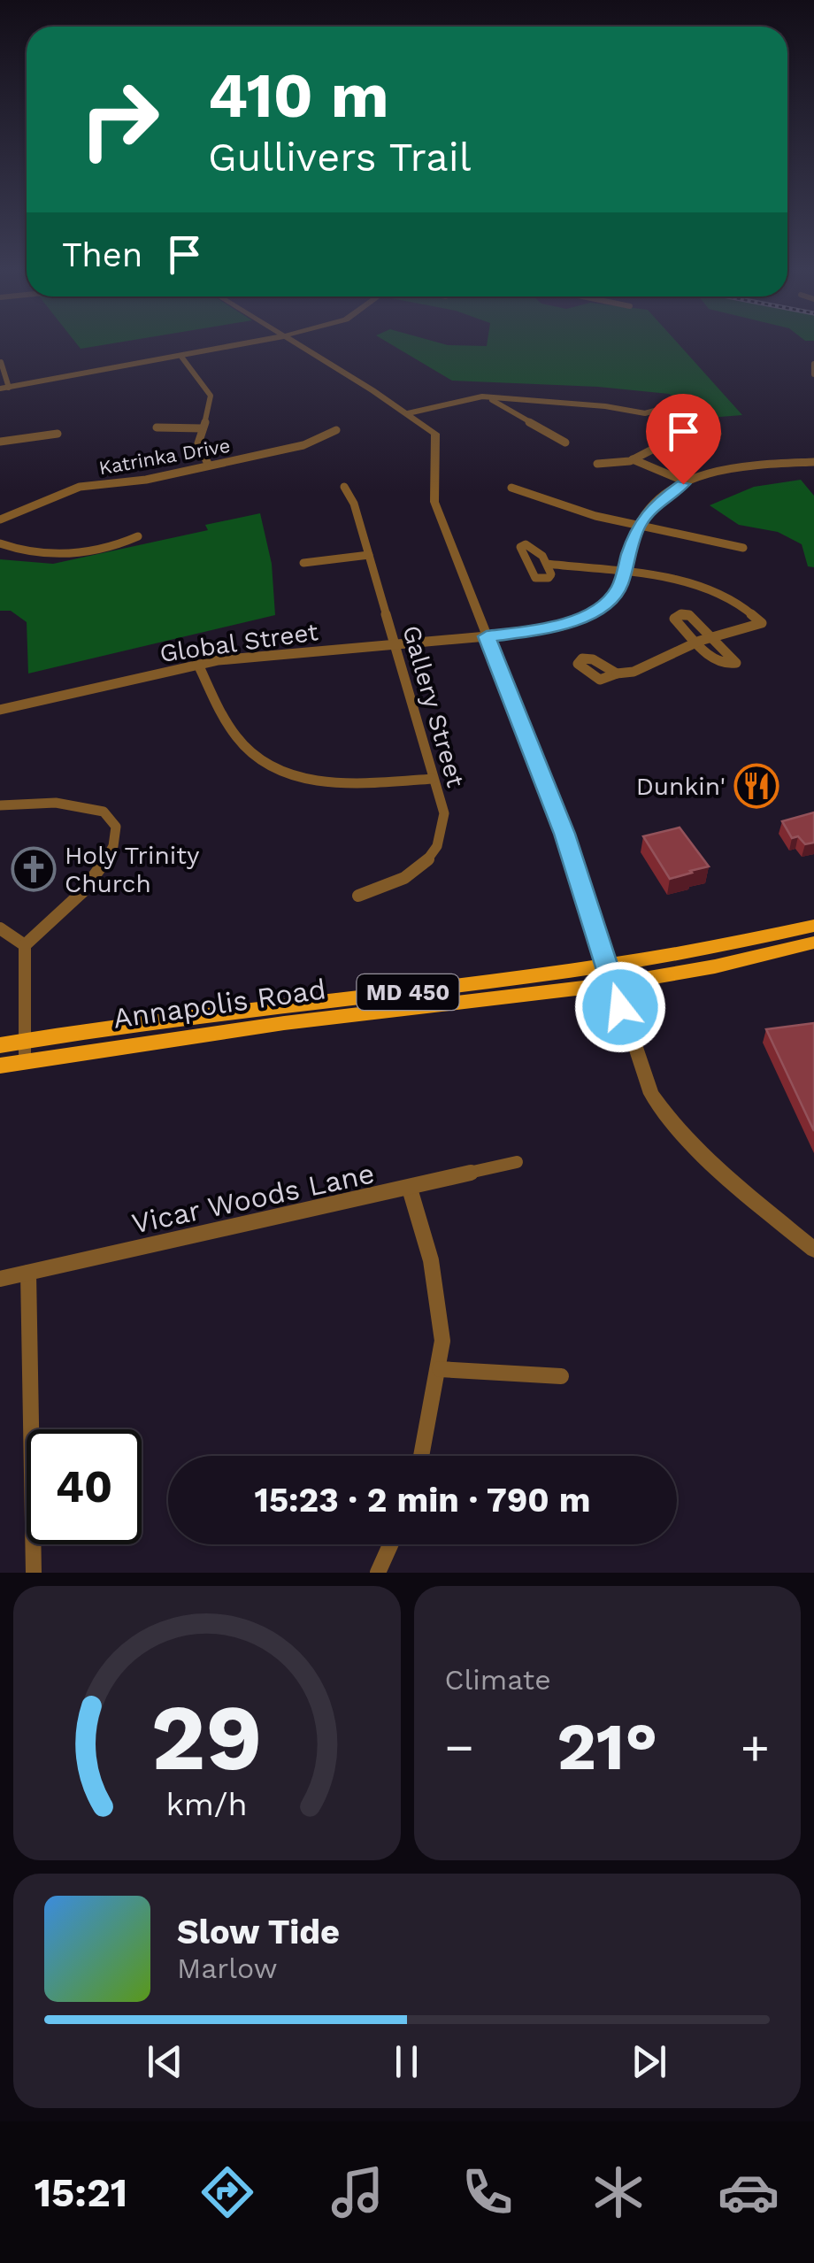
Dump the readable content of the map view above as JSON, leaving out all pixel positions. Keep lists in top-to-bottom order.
{
  "streets": {
    "main road": ["MD 450", "Annapolis Road"],
    "street": [
      "Katrinka Drive",
      "Global Street",
      "Gallery Street",
      "Vicar Woods Lane"
    ]
  },
  "crossings": [
    ["Global Street", "Gallery Street"]
  ],
  "places": {
    "restaurant": ["Dunkin'"],
    "church": ["Holy Trinity Church"]
  },
  "page": {
    "turn": ["410 m", "Gullivers Trail"],
    "then": "Then",
    "limit": "40",
    "trip": "15:23 · 2 min · 790 m",
    "tile": "Climate",
    "heat": ["−", "21°", "+"],
    "song": ["Slow Tide", "Marlow"],
    "tabs": "15:21",
    "gauge": ["29", "km/h"]
  }
}
